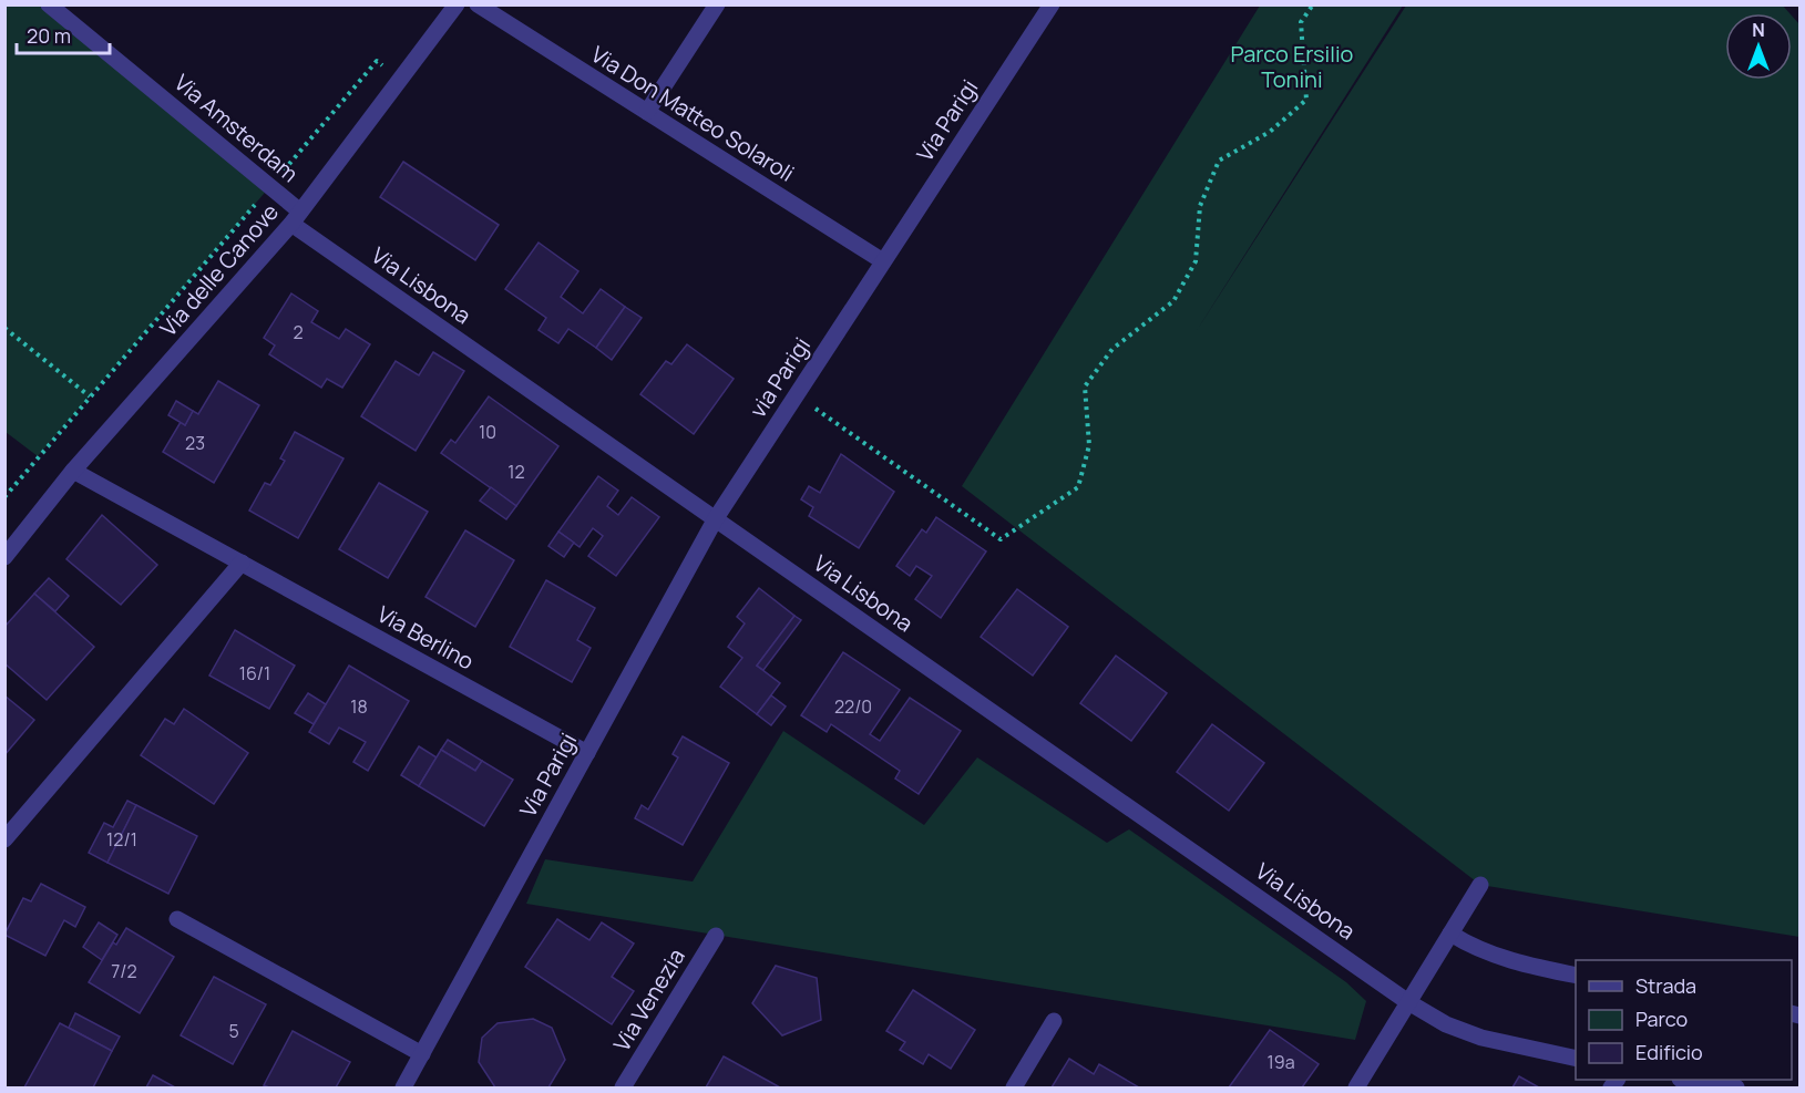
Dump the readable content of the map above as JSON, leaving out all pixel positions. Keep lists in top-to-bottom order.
{
  "streets": {
    "street": [
      "Via Don Matteo Solaroli",
      "Via Parigi",
      "Via Amsterdam",
      "Via delle Canove",
      "Via Lisbona",
      "via Parigi",
      "Via Berlino",
      "Via Venezia"
    ]
  },
  "crossings": [
    ["Via Don Matteo Solaroli", "Via Parigi"],
    ["Via Don Matteo Solaroli", "via Parigi"],
    ["Via Parigi", "Via Lisbona"],
    ["Via Parigi", "via Parigi"],
    ["Via Parigi", "Via Berlino"],
    ["Via Amsterdam", "Via delle Canove"],
    ["Via Amsterdam", "Via Lisbona"],
    ["Via delle Canove", "Via Lisbona"],
    ["Via delle Canove", "Via Berlino"],
    ["Via Lisbona", "via Parigi"]
  ],
  "parks": ["Parco Ersilio Tonini"],
  "house_numbers": [
    "2",
    "10",
    "23",
    "12",
    "16/1",
    "18",
    "22/0",
    "12/1",
    "7/2",
    "5",
    "19a"
  ],
  "legend": ["Strada", "Parco", "Edificio"],
  "scale_bar": "20 m",
  "north": "top"
}
